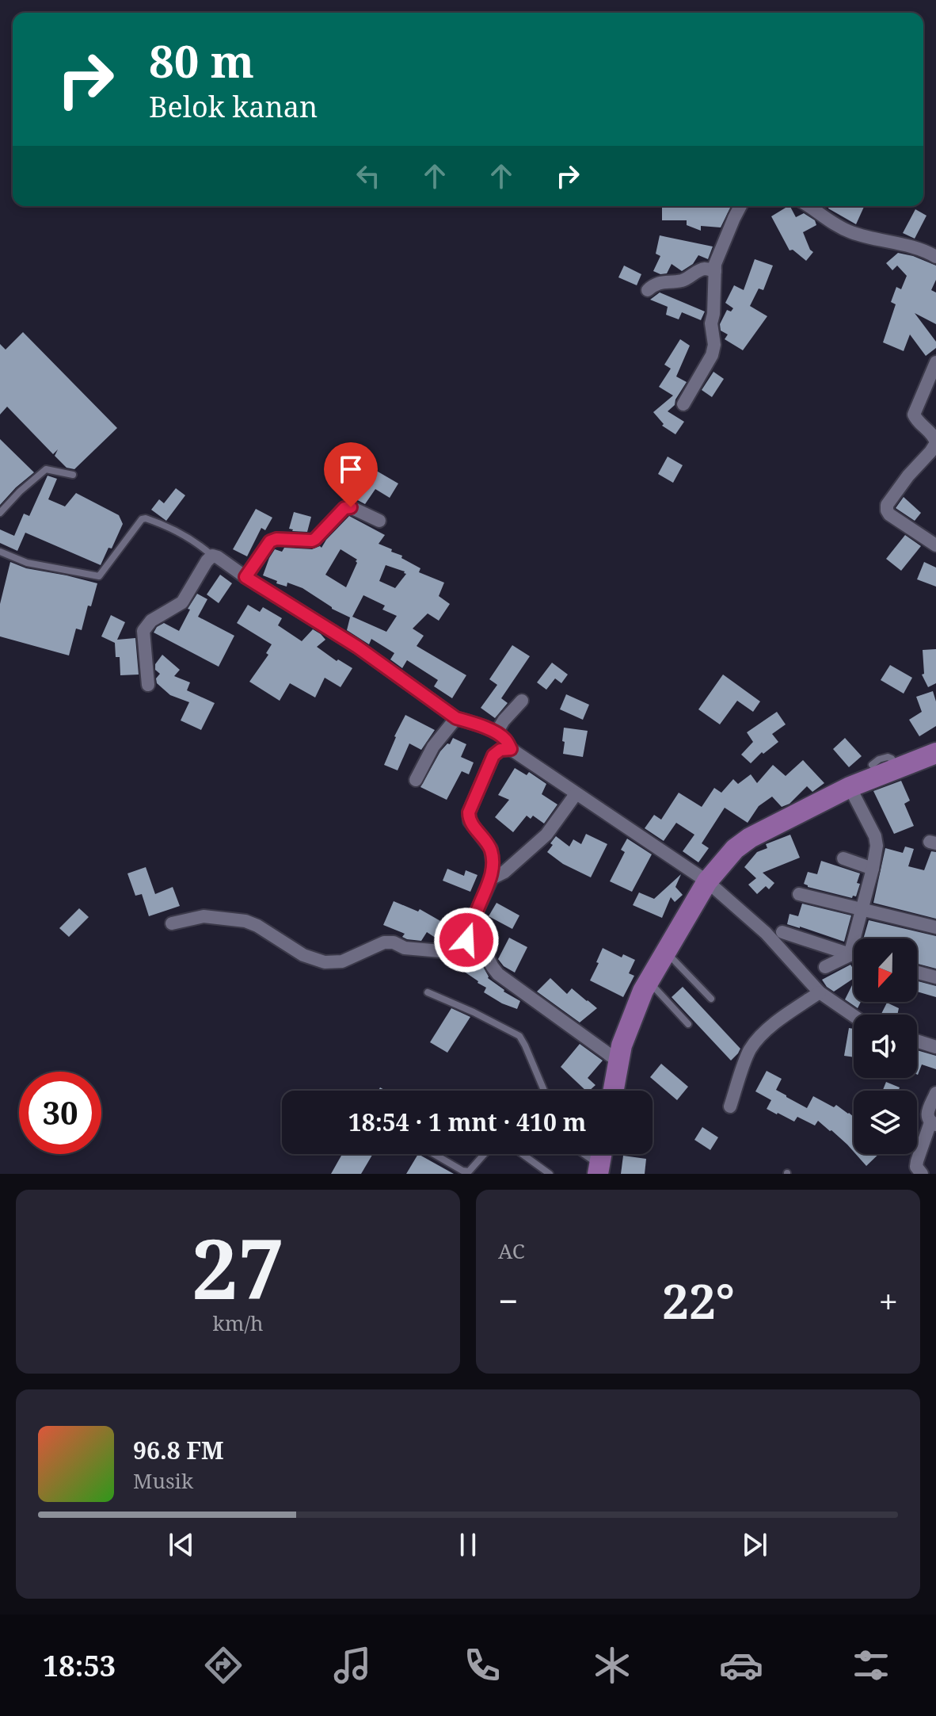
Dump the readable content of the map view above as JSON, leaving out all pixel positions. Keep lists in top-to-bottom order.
{
  "north": "bottom",
  "page": {
    "turn": ["80 m", "Belok kanan"],
    "limit": "30",
    "trip": "18:54 · 1 mnt · 410 m",
    "tile": [
      ["27", "km/h"],
      "AC"
    ],
    "heat": ["−", "22°", "+"],
    "song": ["96.8 FM", "Musik"],
    "tabs": "18:53"
  }
}
